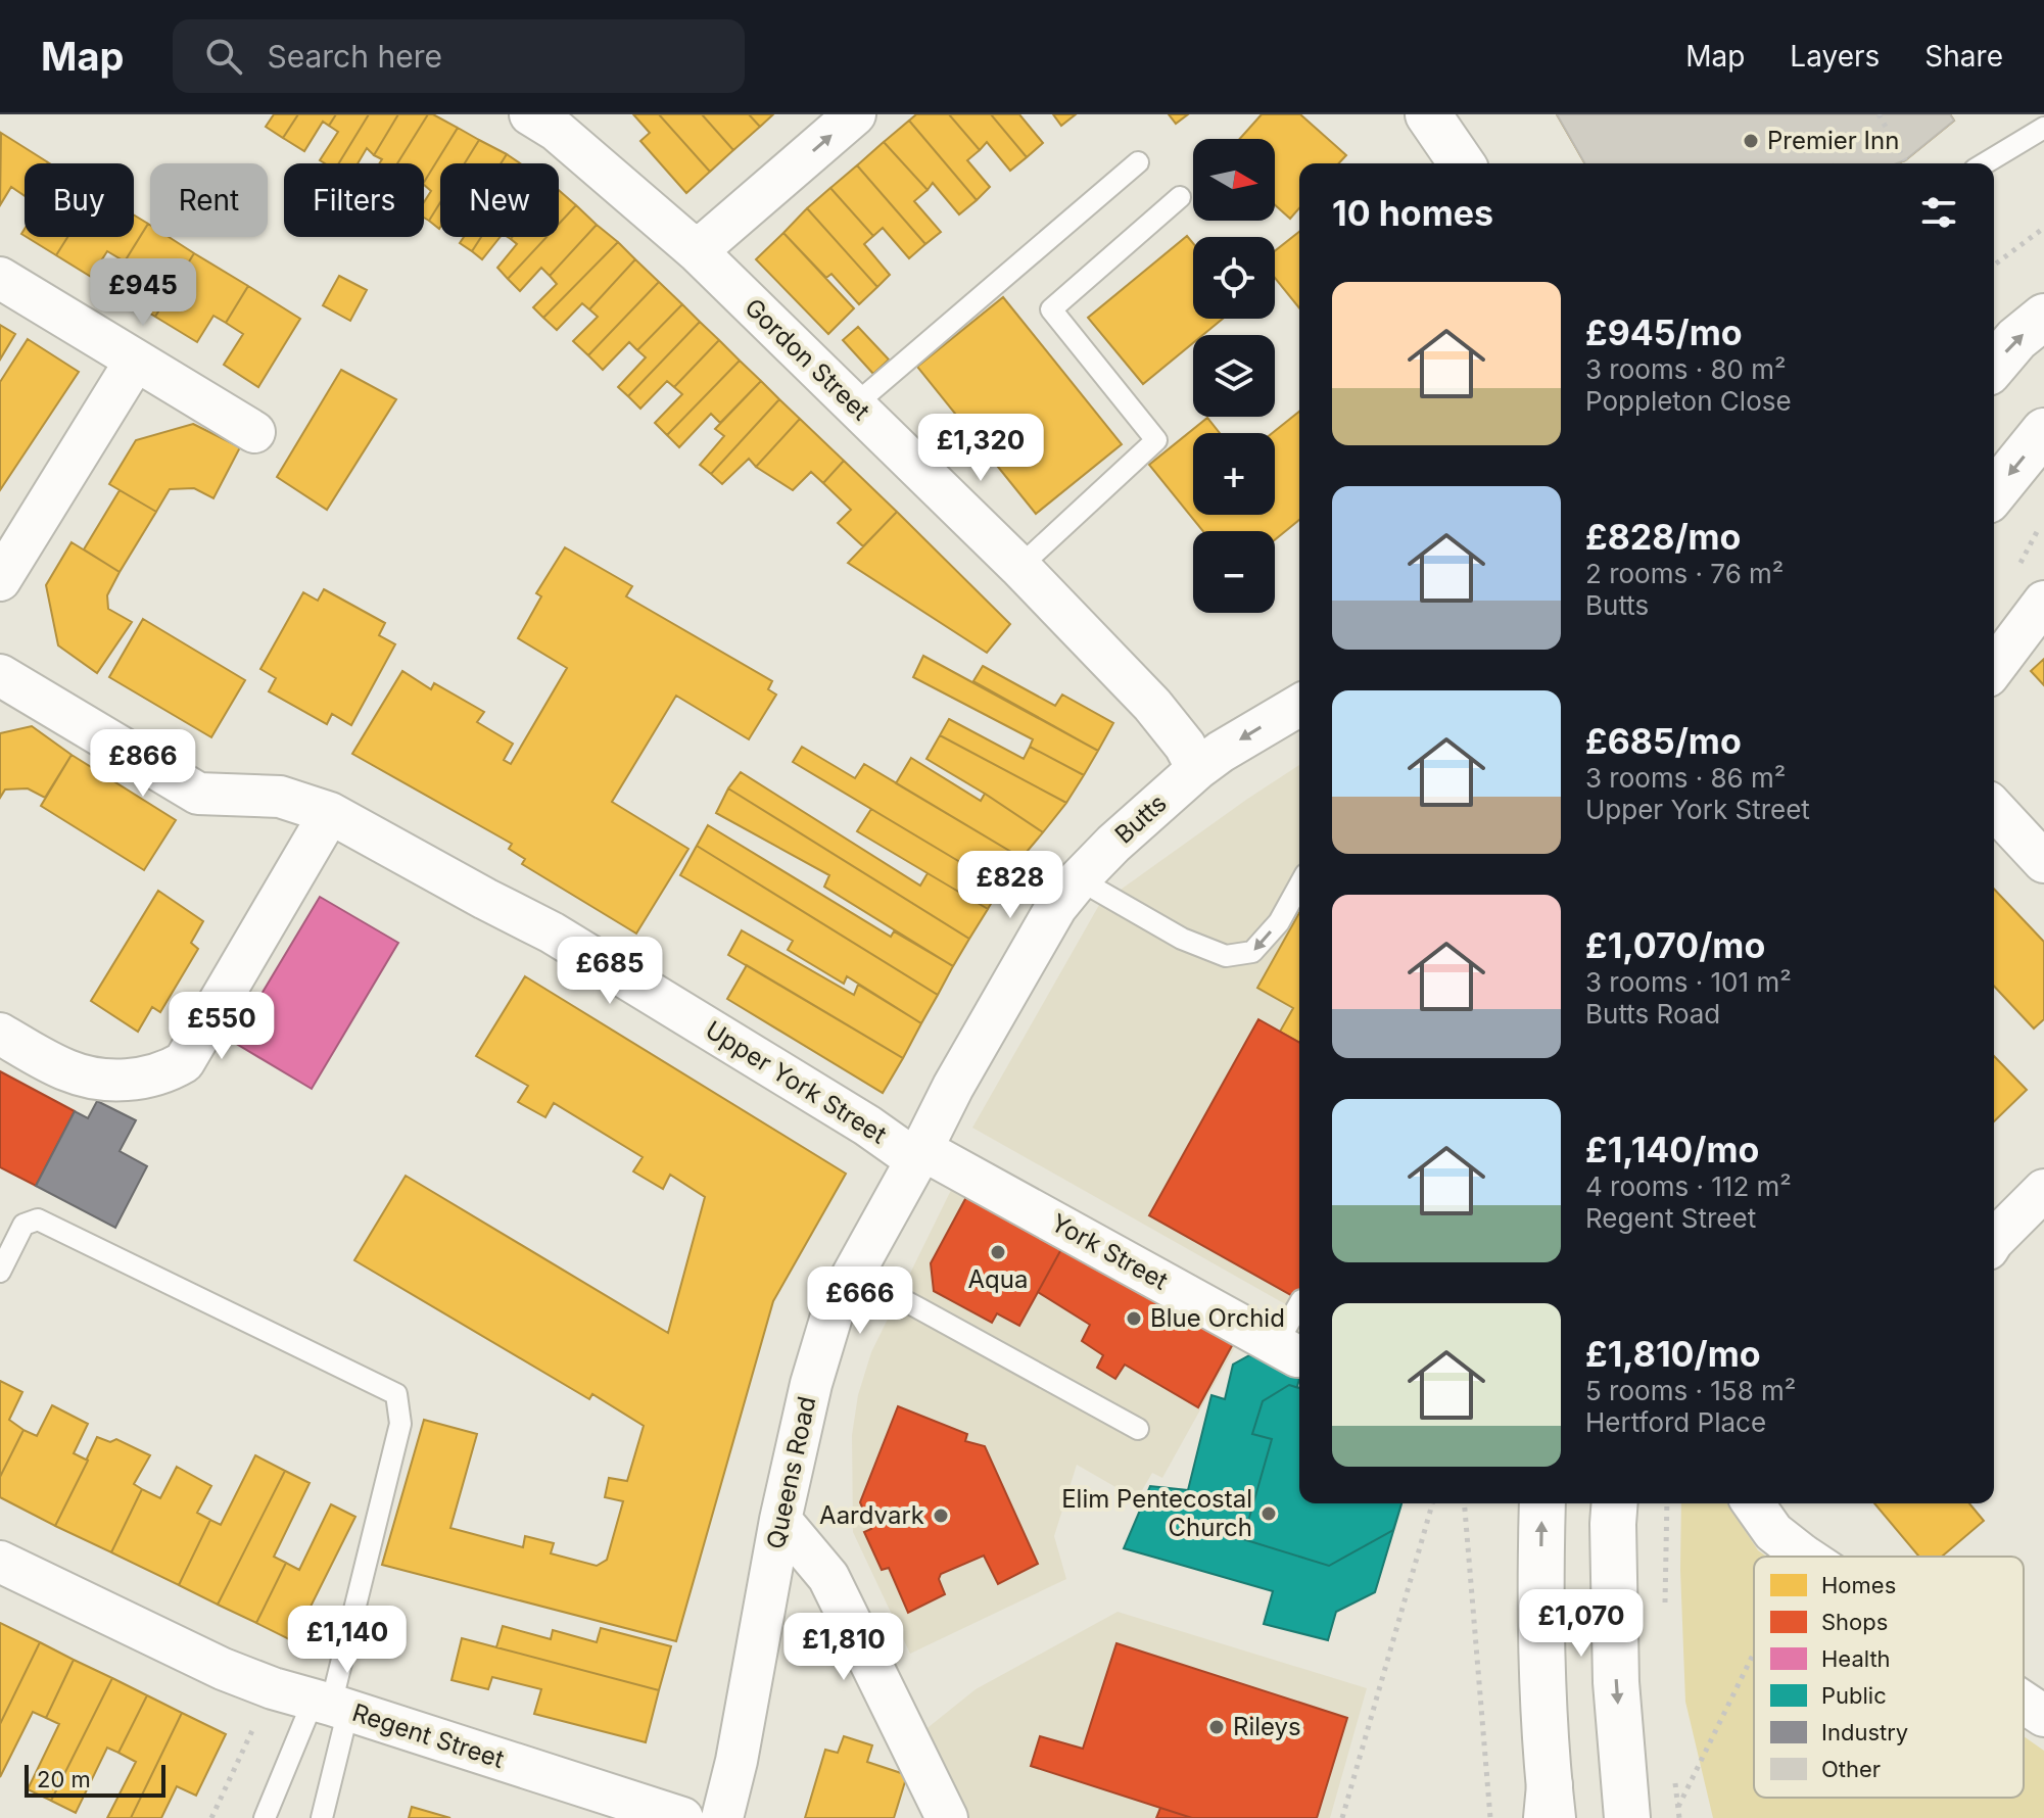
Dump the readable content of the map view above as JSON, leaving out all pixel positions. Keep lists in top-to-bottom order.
{
  "streets": {
    "street": [
      "Gordon Street",
      "Butts",
      "Upper York Street",
      "York Street",
      "Queens Road",
      "Regent Street"
    ]
  },
  "crossings": [
    ["Gordon Street", "Butts"],
    ["Butts", "Upper York Street"],
    ["Butts", "York Street"],
    ["Butts", "Queens Road"],
    ["Upper York Street", "York Street"],
    ["Upper York Street", "Queens Road"],
    ["York Street", "Queens Road"]
  ],
  "places": [
    "Premier Inn",
    "Aqua",
    "Blue Orchid",
    "Elim Pentecostal Church",
    "Aardvark",
    "Rileys"
  ],
  "legend": [
    "Homes",
    "Shops",
    "Health",
    "Public",
    "Industry",
    "Other"
  ],
  "scale_bar": "20 m",
  "north": "right",
  "page": {
    "header": "Map",
    "search": "Search here",
    "nav": ["Map", "Layers", "Share"],
    "map_buttons": ["+", "−"],
    "chip": [
      "Buy",
      "Rent",
      "Filters",
      "New"
    ],
    "heading": "10 homes",
    "price": [
      "£945",
      "£1,320",
      "£866",
      "£828",
      "£685",
      "£550",
      "£666",
      "£1,070",
      "£1,140",
      "£1,810"
    ],
    "list": [
      {
        "name": "£945/mo",
        "note": "3 rooms · 80 m² · Poppleton Close"
      },
      {
        "name": "£828/mo",
        "note": "2 rooms · 76 m² · Butts"
      },
      {
        "name": "£685/mo",
        "note": "3 rooms · 86 m² · Upper York Street"
      },
      {
        "name": "£1,070/mo",
        "note": "3 rooms · 101 m² · Butts Road"
      },
      {
        "name": "£1,140/mo",
        "note": "4 rooms · 112 m² · Regent Street"
      },
      {
        "name": "£1,810/mo",
        "note": "5 rooms · 158 m² · Hertford Place"
      }
    ],
    "scale": "20 m"
  }
}
